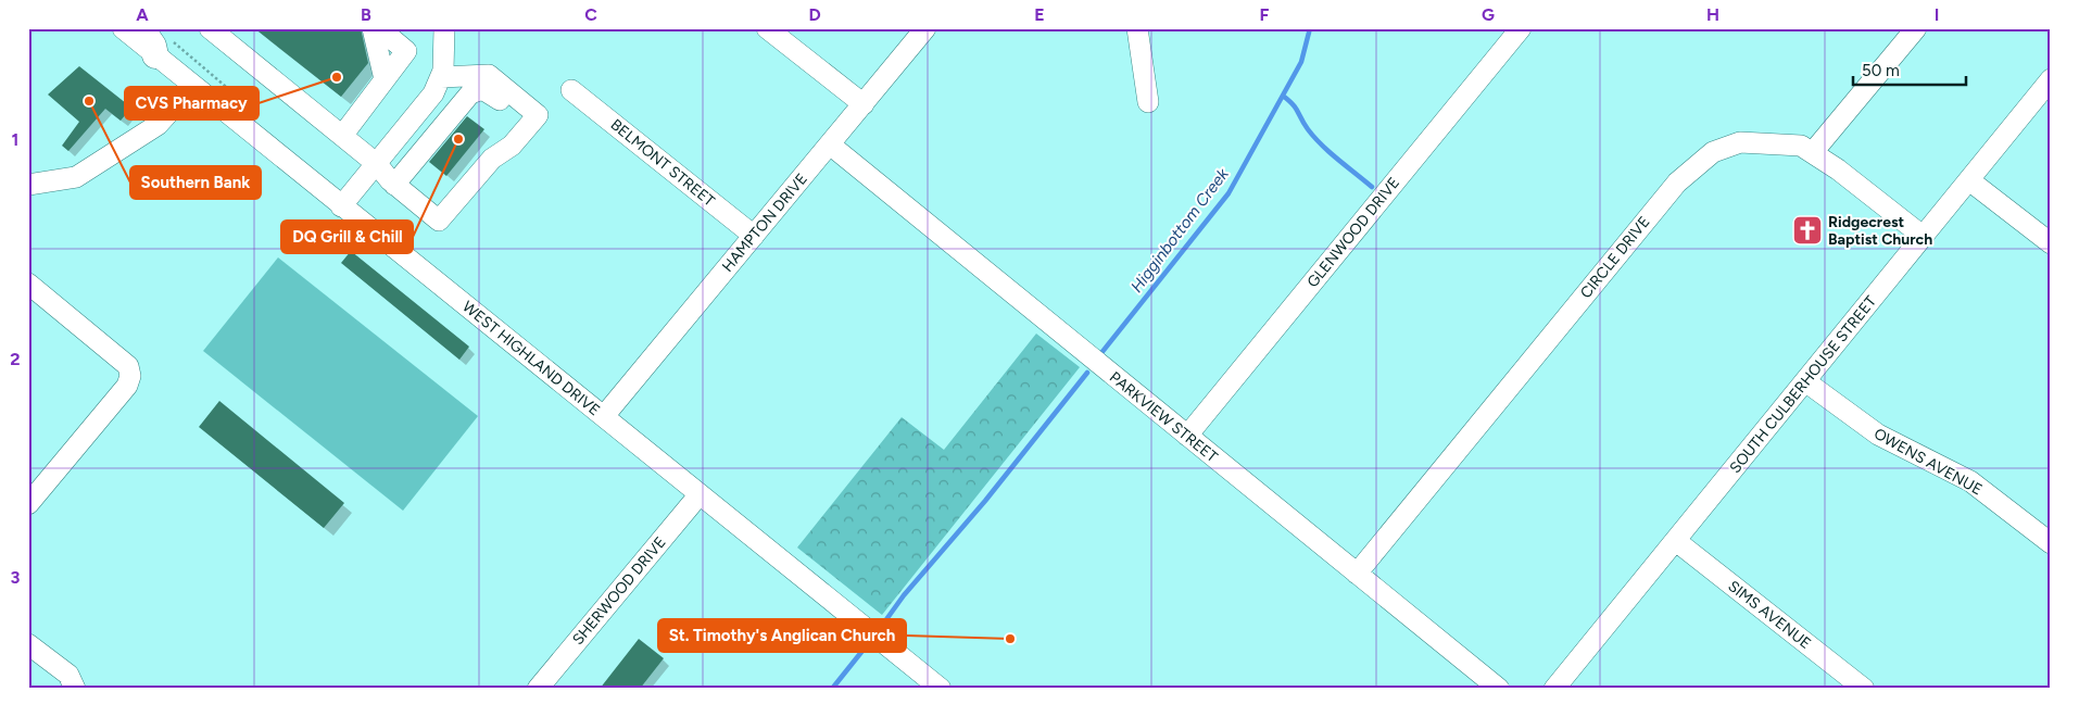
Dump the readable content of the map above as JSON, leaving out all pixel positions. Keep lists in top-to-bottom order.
{
  "streets": {
    "street": [
      "BELMONT STREET",
      "HAMPTON DRIVE",
      "GLENWOOD DRIVE",
      "CIRCLE DRIVE",
      "WEST HIGHLAND DRIVE",
      "SOUTH CULBERHOUSE STREET",
      "PARKVIEW STREET",
      "OWENS AVENUE",
      "SHERWOOD DRIVE",
      "SIMS AVENUE"
    ]
  },
  "crossings": [
    ["BELMONT STREET", "HAMPTON DRIVE"],
    ["HAMPTON DRIVE", "WEST HIGHLAND DRIVE"],
    ["HAMPTON DRIVE", "PARKVIEW STREET"],
    ["GLENWOOD DRIVE", "PARKVIEW STREET"],
    ["CIRCLE DRIVE", "PARKVIEW STREET"],
    ["WEST HIGHLAND DRIVE", "SHERWOOD DRIVE"],
    ["SOUTH CULBERHOUSE STREET", "OWENS AVENUE"],
    ["SOUTH CULBERHOUSE STREET", "SIMS AVENUE"]
  ],
  "water": ["Higginbottom Creek"],
  "places": {
    "other": [
      "CVS Pharmacy",
      "Southern Bank",
      "DQ Grill & Chill",
      "St. Timothy's Anglican Church"
    ],
    "church": ["Ridgecrest Baptist Church"]
  },
  "scale_bar": "50 m",
  "grid": {
    "columns": [
      "A",
      "B",
      "C",
      "D",
      "E",
      "F",
      "G",
      "H",
      "I"
    ],
    "rows": ["1", "2", "3"]
  }
}
